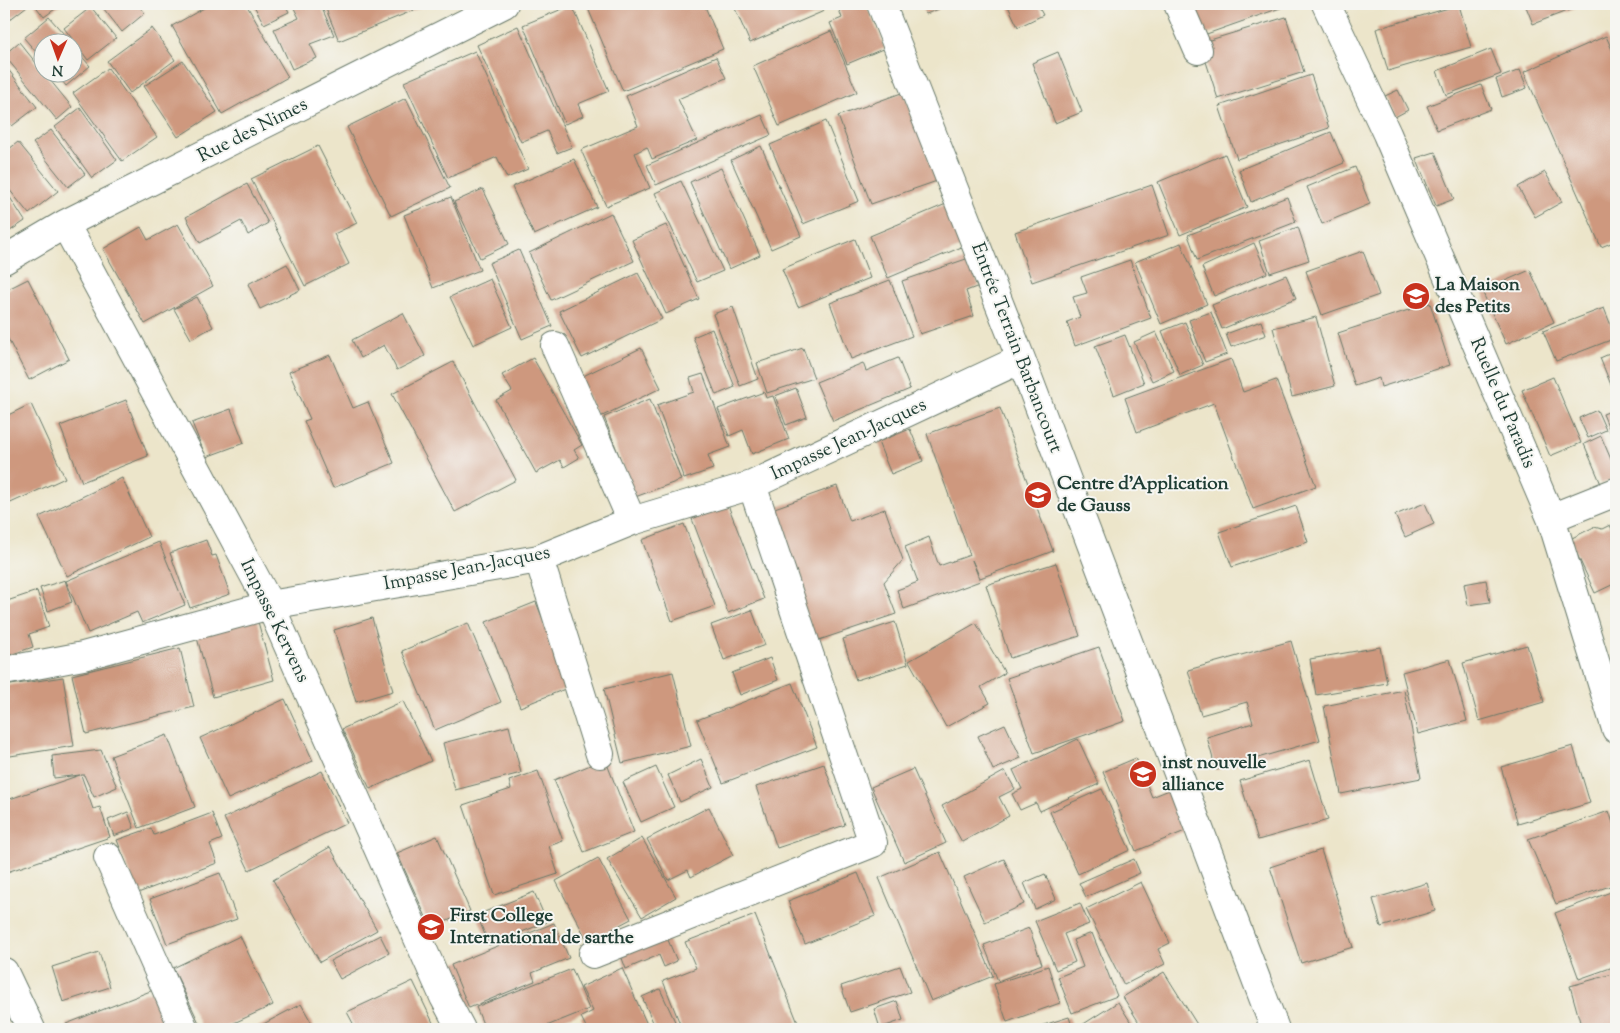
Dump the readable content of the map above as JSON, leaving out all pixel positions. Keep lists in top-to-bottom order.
{
  "streets": {
    "street": [
      "Rue des Nimes",
      "Entrée Terrain Barbancourt",
      "Ruelle du Paradis",
      "Impasse Jean-Jacques",
      "Impasse Kervens"
    ]
  },
  "crossings": [
    ["Rue des Nimes", "Impasse Kervens"],
    ["Entrée Terrain Barbancourt", "Impasse Jean-Jacques"],
    ["Impasse Jean-Jacques", "Impasse Kervens"]
  ],
  "places": {
    "school or university": [
      "La Maison des Petits",
      "Centre d'Application de Gauss",
      "inst nouvelle alliance",
      "First College International de sarthe"
    ]
  },
  "north": "bottom"
}
